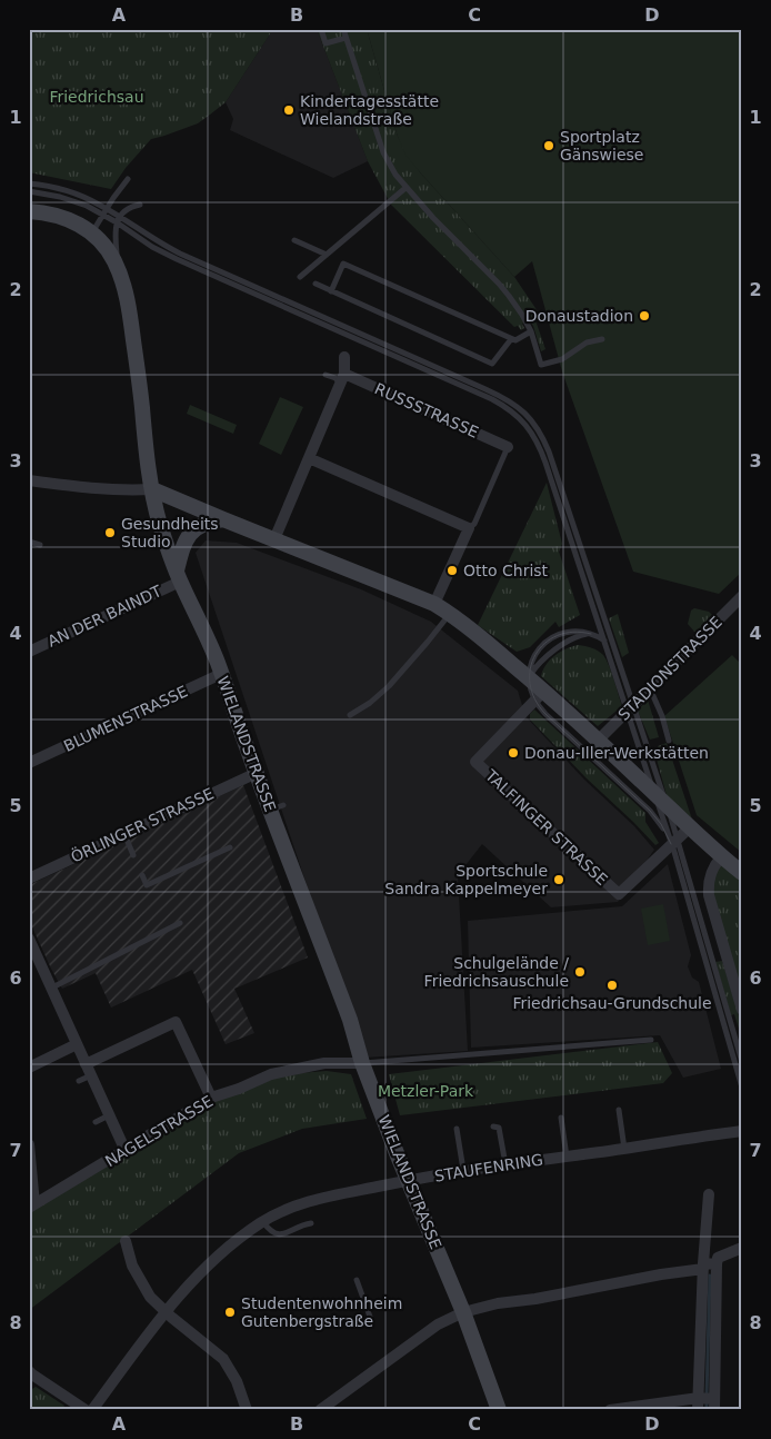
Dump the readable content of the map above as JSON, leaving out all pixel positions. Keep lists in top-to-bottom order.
{
  "streets": {
    "street": [
      "RUSSSTRASSE",
      "AN DER BAINDT",
      "STADIONSTRASSE",
      "BLUMENSTRASSE",
      "WIELANDSTRASSE",
      "ÖRLINGER STRASSE",
      "TALFINGER STRASSE",
      "NAGELSTRASSE",
      "STAUFENRING"
    ]
  },
  "crossings": [
    ["AN DER BAINDT", "WIELANDSTRASSE"],
    ["BLUMENSTRASSE", "WIELANDSTRASSE"],
    ["WIELANDSTRASSE", "ÖRLINGER STRASSE"],
    ["WIELANDSTRASSE", "NAGELSTRASSE"],
    ["WIELANDSTRASSE", "STAUFENRING"]
  ],
  "parks": ["Friedrichsau", "Metzler-Park"],
  "places": [
    "Kindertagesstätte Wielandstraße",
    "Sportplatz Gänswiese",
    "Donaustadion",
    "Gesundheits Studio",
    "Otto Christ",
    "Donau-Iller-Werkstätten",
    "Sportschule Sandra Kappelmeyer",
    "Schulgelände / Friedrichsauschule",
    "Friedrichsau-Grundschule",
    "Studentenwohnheim Gutenbergstraße"
  ],
  "grid": {
    "columns": [
      "A",
      "B",
      "C",
      "D"
    ],
    "rows": [
      "1",
      "2",
      "3",
      "4",
      "5",
      "6",
      "7",
      "8"
    ]
  }
}
